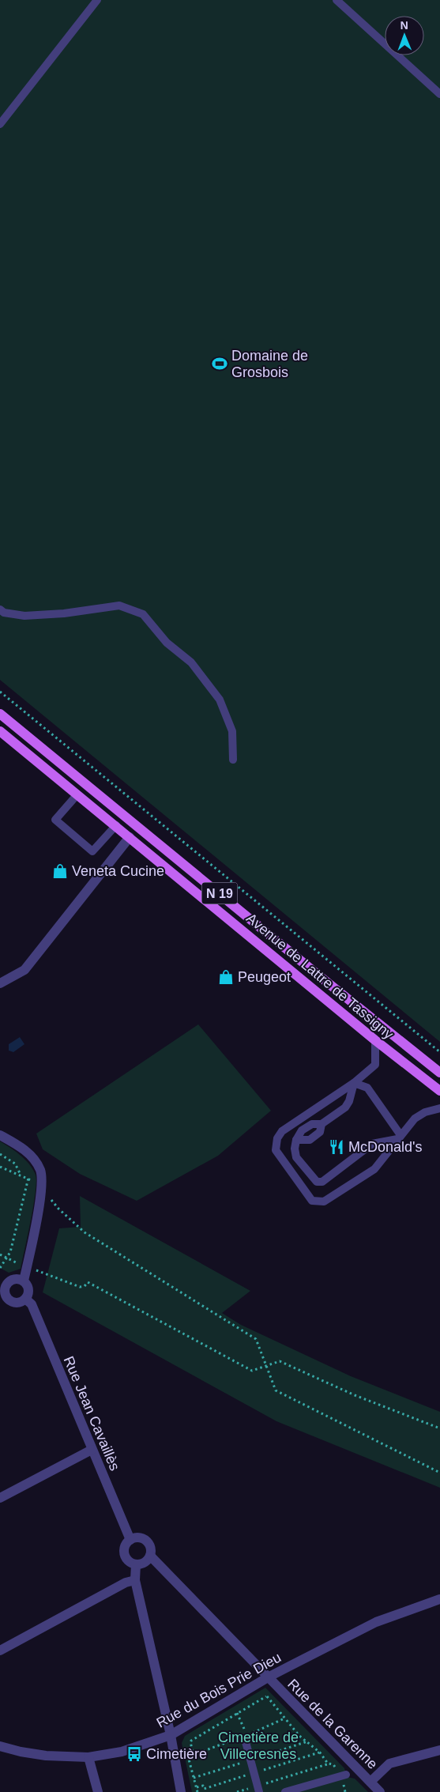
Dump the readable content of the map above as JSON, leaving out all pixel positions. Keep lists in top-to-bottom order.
{
  "streets": {
    "main road": ["N 19", "Avenue de Lattre de Tassigny"],
    "street": ["Rue Jean Cavaillès", "Rue du Bois Prie Dieu", "Rue de la Garenne"]
  },
  "crossings": [
    ["Rue Jean Cavaillès", "Rue de la Garenne"],
    ["Rue du Bois Prie Dieu", "Rue de la Garenne"]
  ],
  "parks": ["Cimetière de Villecresnes"],
  "places": {
    "sports": ["Domaine de Grosbois"],
    "shop": ["Veneta Cucine", "Peugeot"],
    "restaurant": ["McDonald's"],
    "bus stop": ["Cimetière"]
  },
  "north": "top"
}
